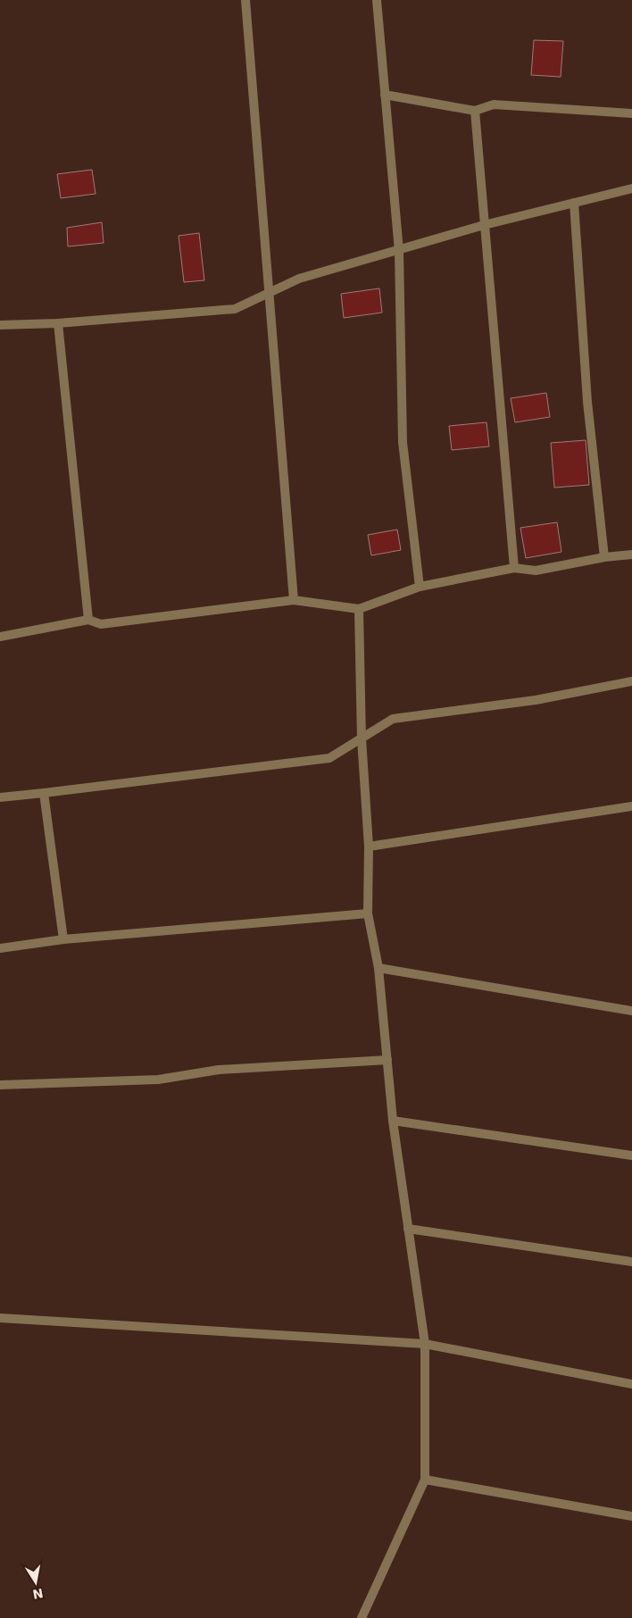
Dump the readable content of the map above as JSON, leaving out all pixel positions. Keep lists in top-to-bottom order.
{
  "north": "bottom"
}
